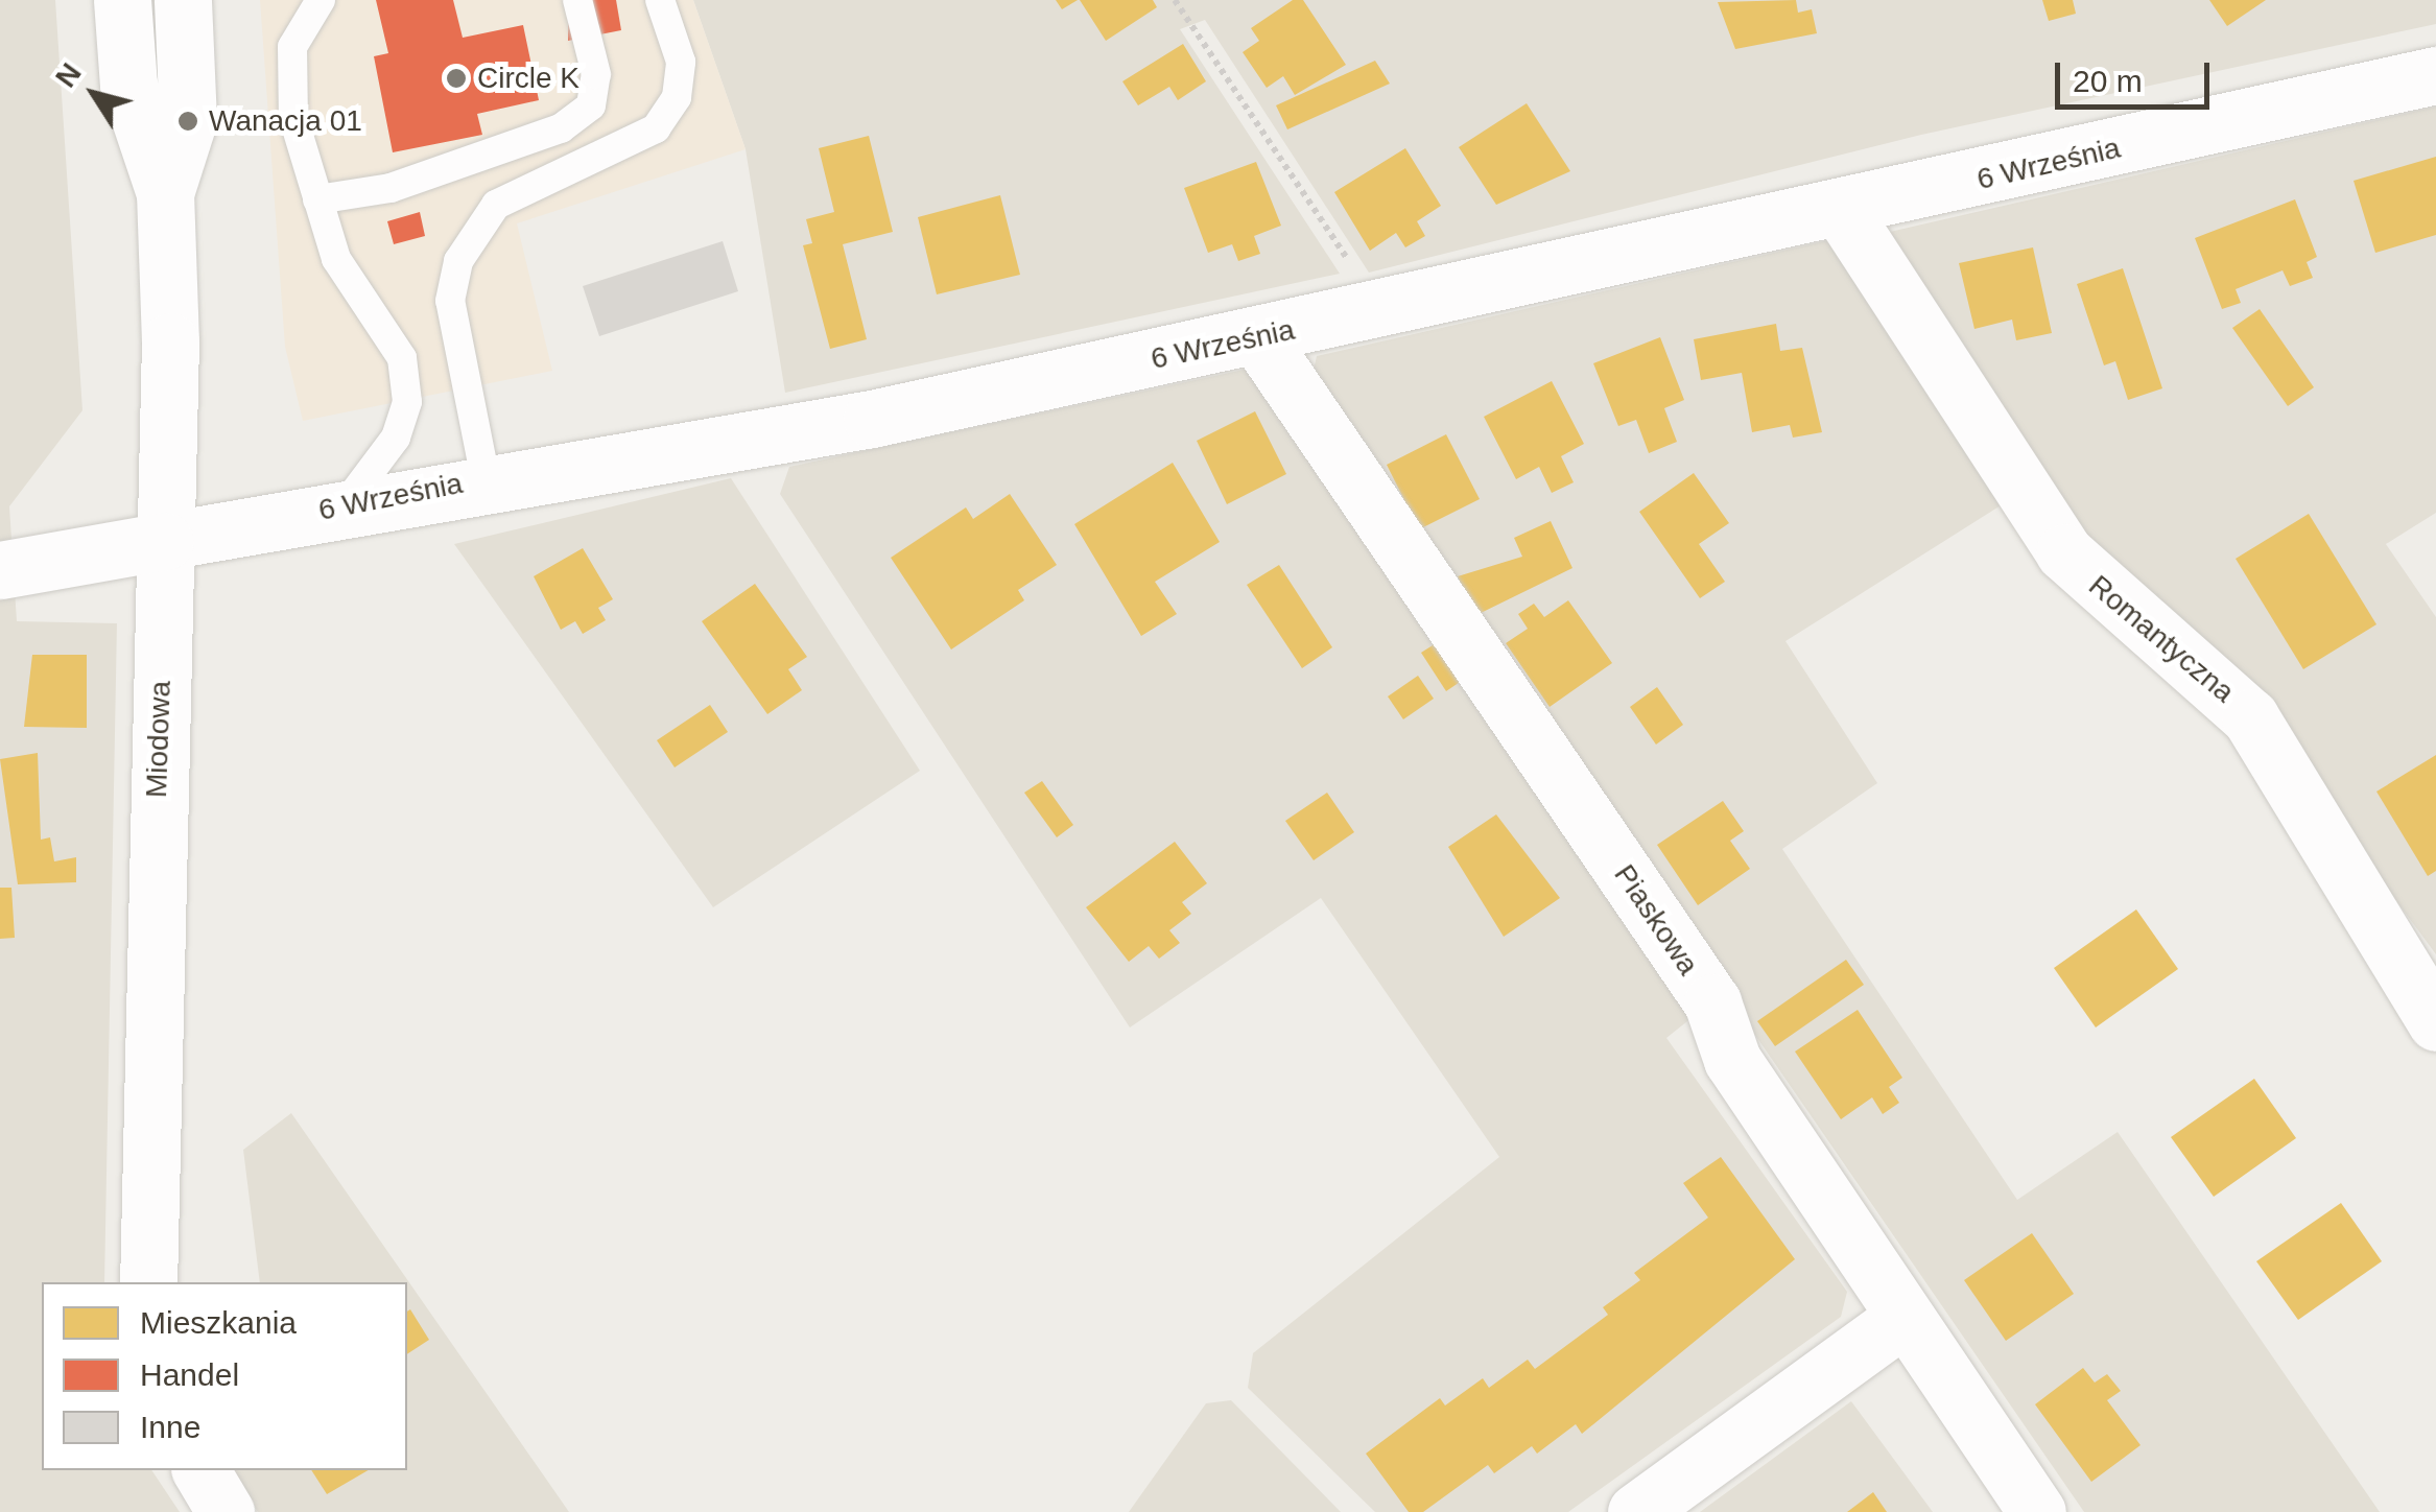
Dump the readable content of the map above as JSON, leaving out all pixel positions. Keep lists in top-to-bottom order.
{
  "streets": {
    "street": [
      "6 Września",
      "Romantyczna",
      "Miodowa",
      "Piaskowa"
    ]
  },
  "crossings": [
    ["6 Września", "Romantyczna"],
    ["6 Września", "Miodowa"],
    ["6 Września", "Piaskowa"]
  ],
  "places": ["Circle K", "Wanacja 01"],
  "legend": ["Mieszkania", "Handel", "Inne"],
  "scale_bar": "20 m",
  "north": "top left"
}
